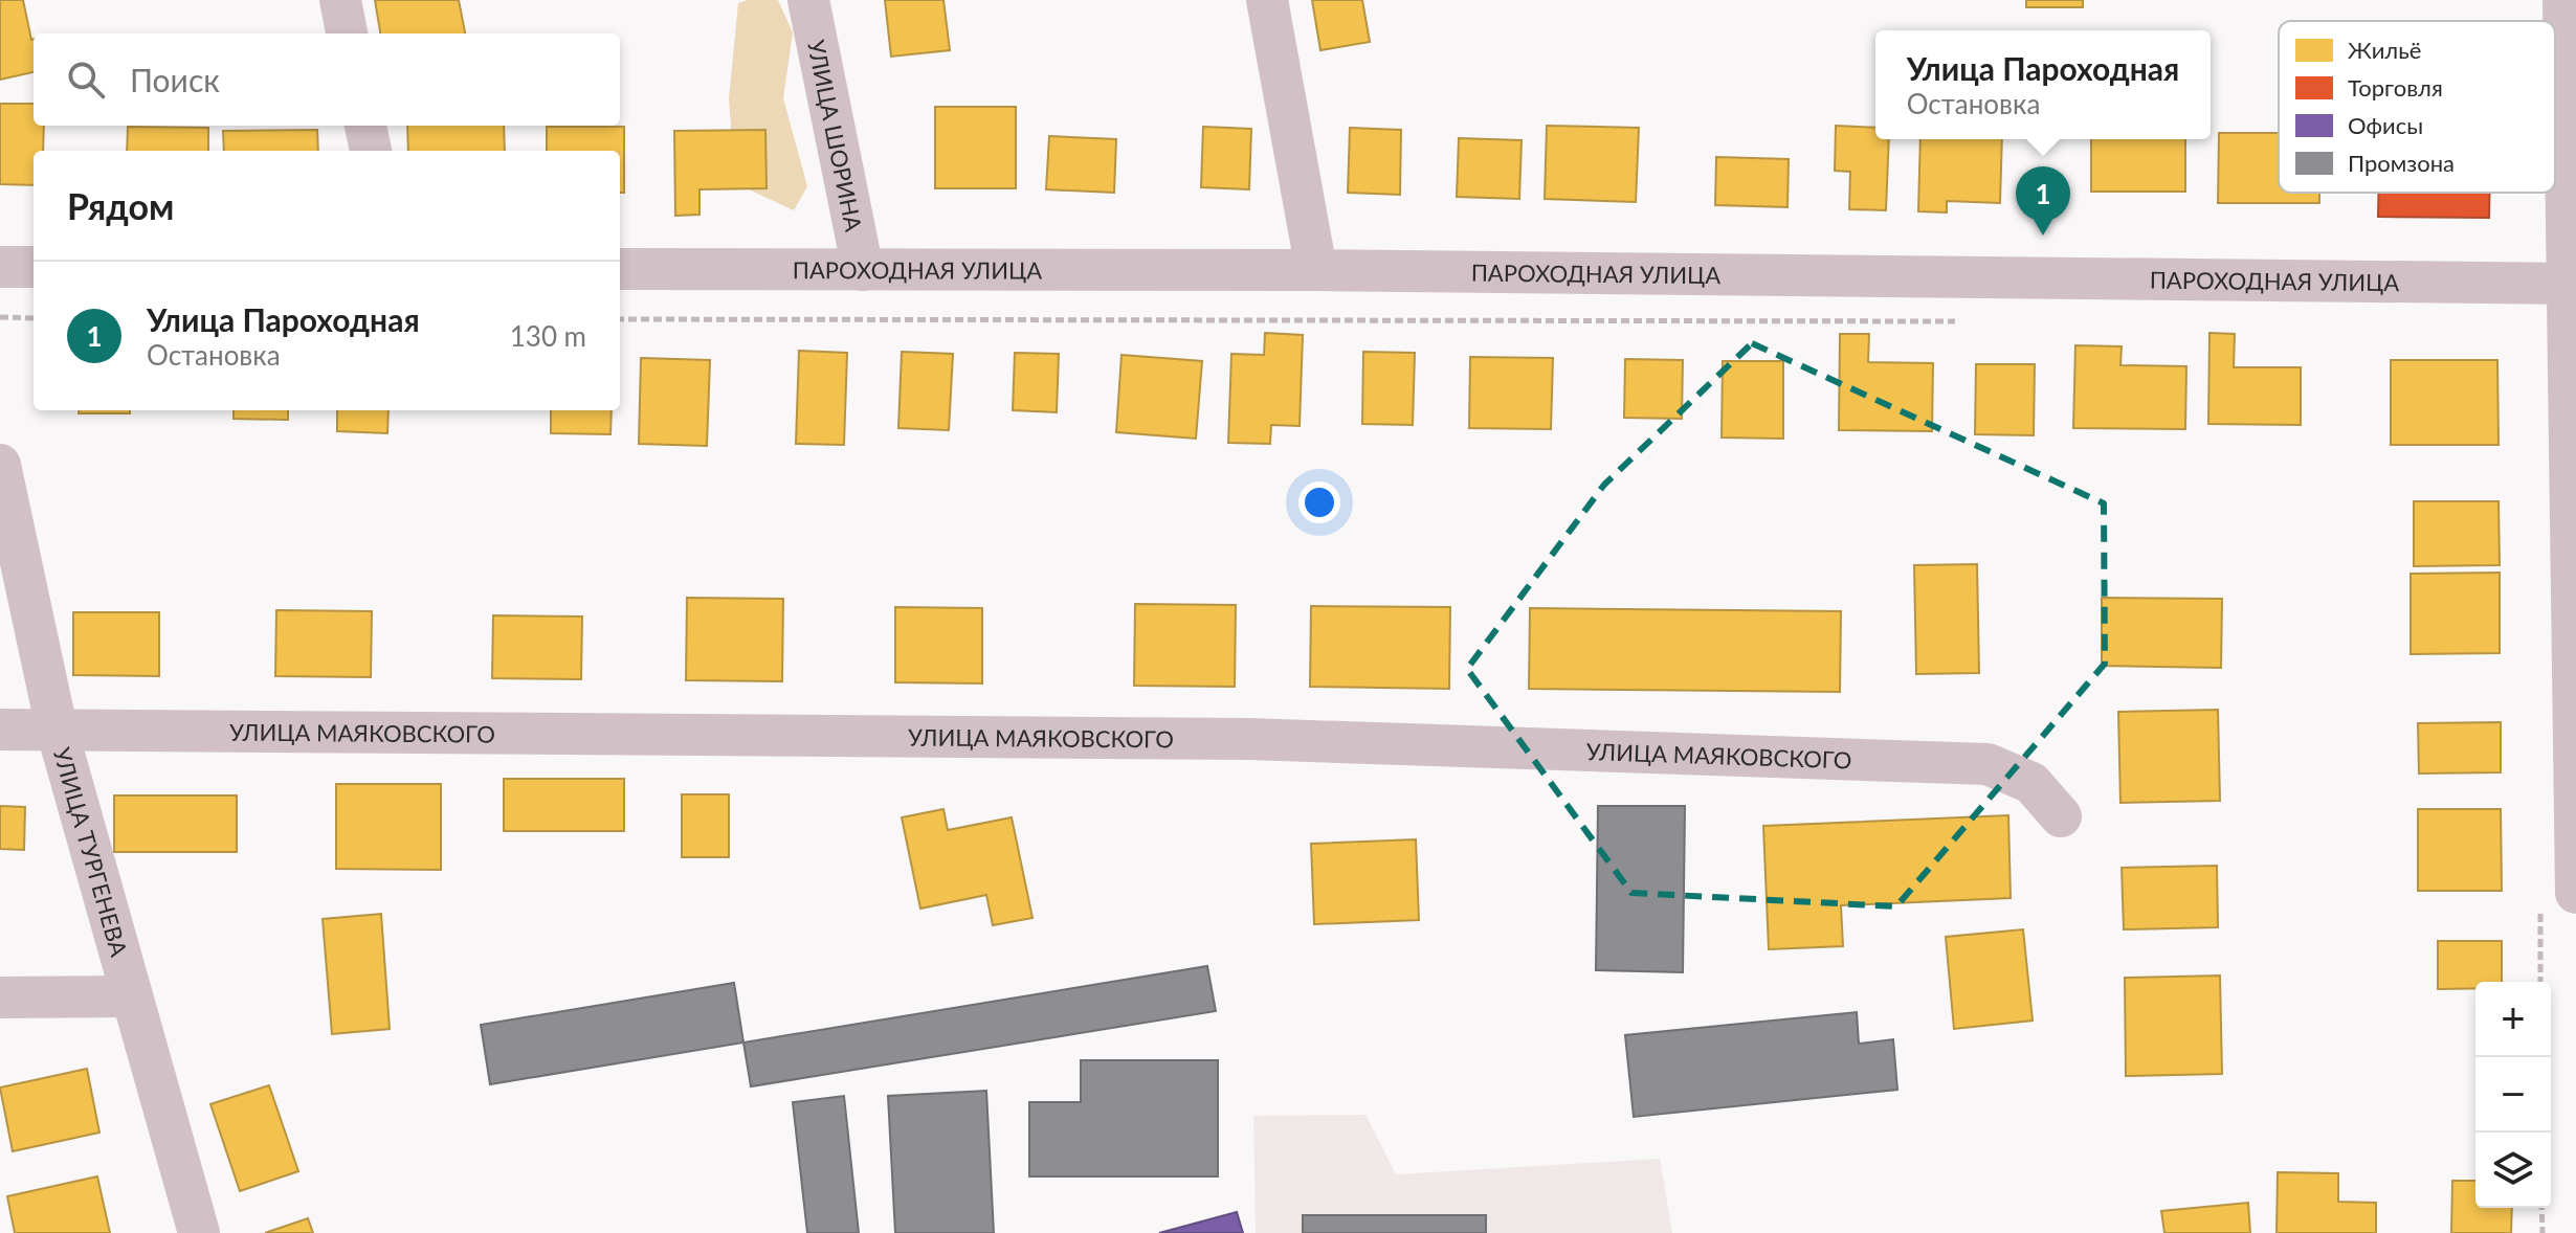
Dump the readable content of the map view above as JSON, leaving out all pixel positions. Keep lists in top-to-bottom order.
{
  "streets": {
    "street": [
      "УЛИЦА ШОРИНА",
      "ПАРОХОДНАЯ УЛИЦА",
      "УЛИЦА МАЯКОВСКОГО",
      "УЛИЦА ТУРГЕНЕВА"
    ]
  },
  "crossings": [
    ["УЛИЦА ШОРИНА", "ПАРОХОДНАЯ УЛИЦА"],
    ["УЛИЦА МАЯКОВСКОГО", "УЛИЦА ТУРГЕНЕВА"]
  ],
  "legend": [
    "Жильё",
    "Торговля",
    "Офисы",
    "Промзона"
  ],
  "page": {
    "popup": ["Улица Пароходная", "Остановка"],
    "search": "Поиск",
    "heading": "Рядом",
    "pins": "1",
    "list": [
      {
        "mark": "1",
        "name": "Улица Пароходная",
        "note": "Остановка",
        "value": "130 m"
      }
    ],
    "map_buttons": ["+", "−"]
  }
}
